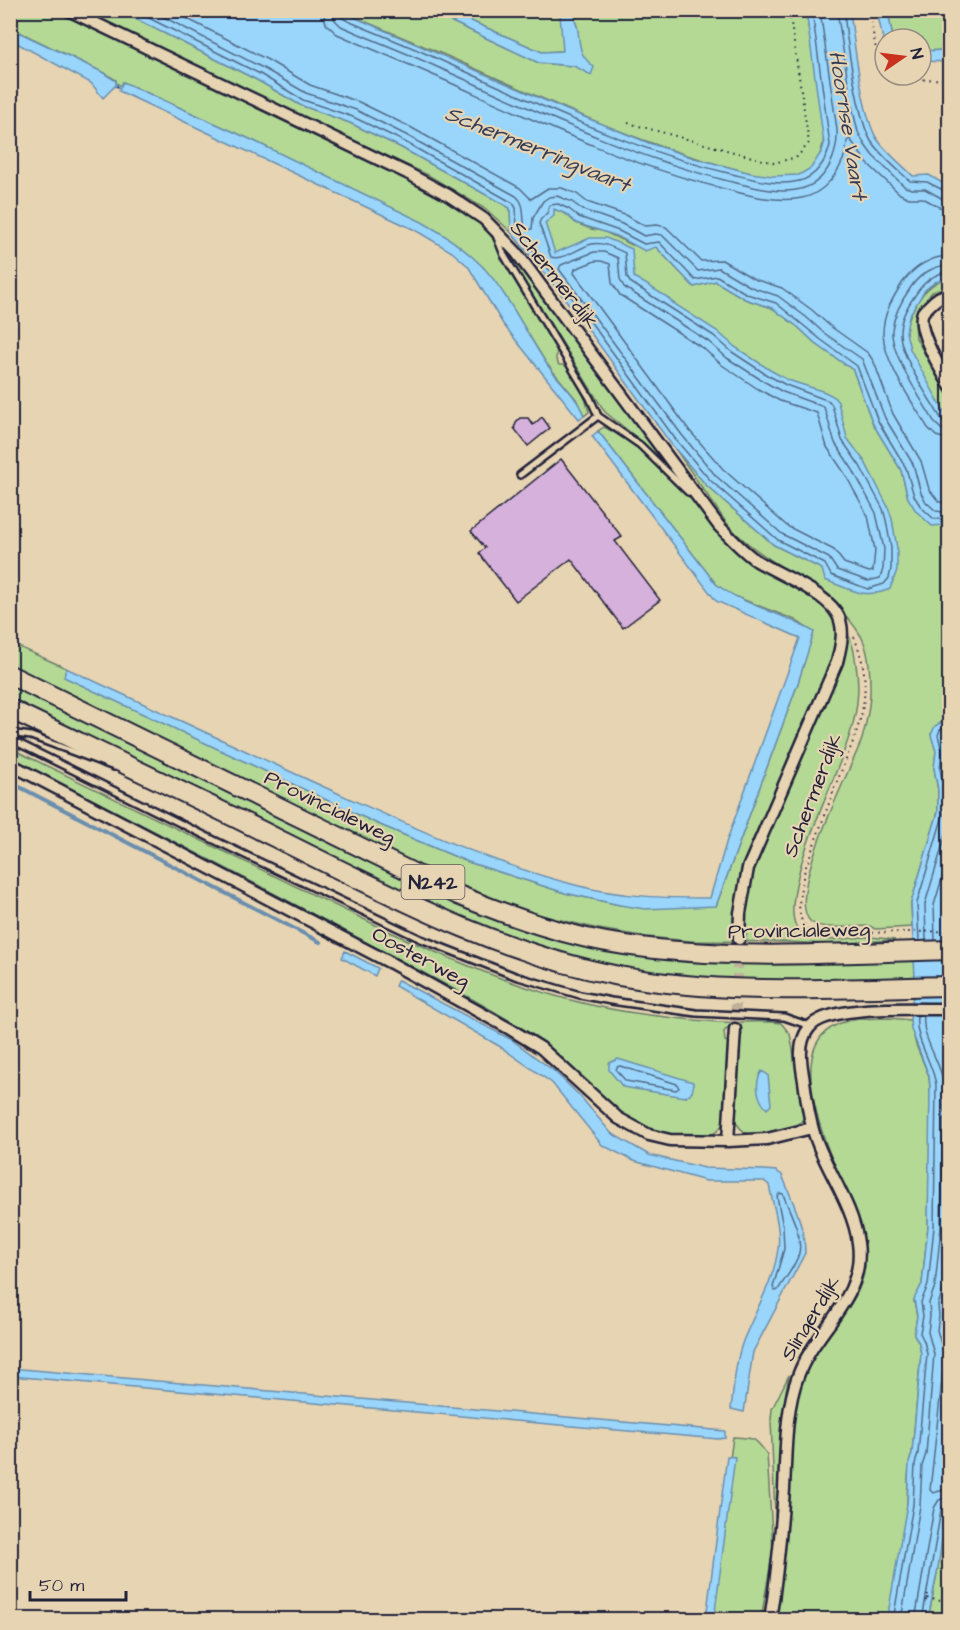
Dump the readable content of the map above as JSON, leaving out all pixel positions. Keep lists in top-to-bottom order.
{
  "streets": {
    "highway": ["Provincialeweg", "N242"],
    "street": ["Schermerdijk", "Oosterweg", "Slingerdijk"]
  },
  "crossings": [
    ["Oosterweg", "Slingerdijk"]
  ],
  "water": ["Hoornse Vaart", "Schermerringvaart"],
  "scale_bar": "50 m",
  "north": "right"
}
